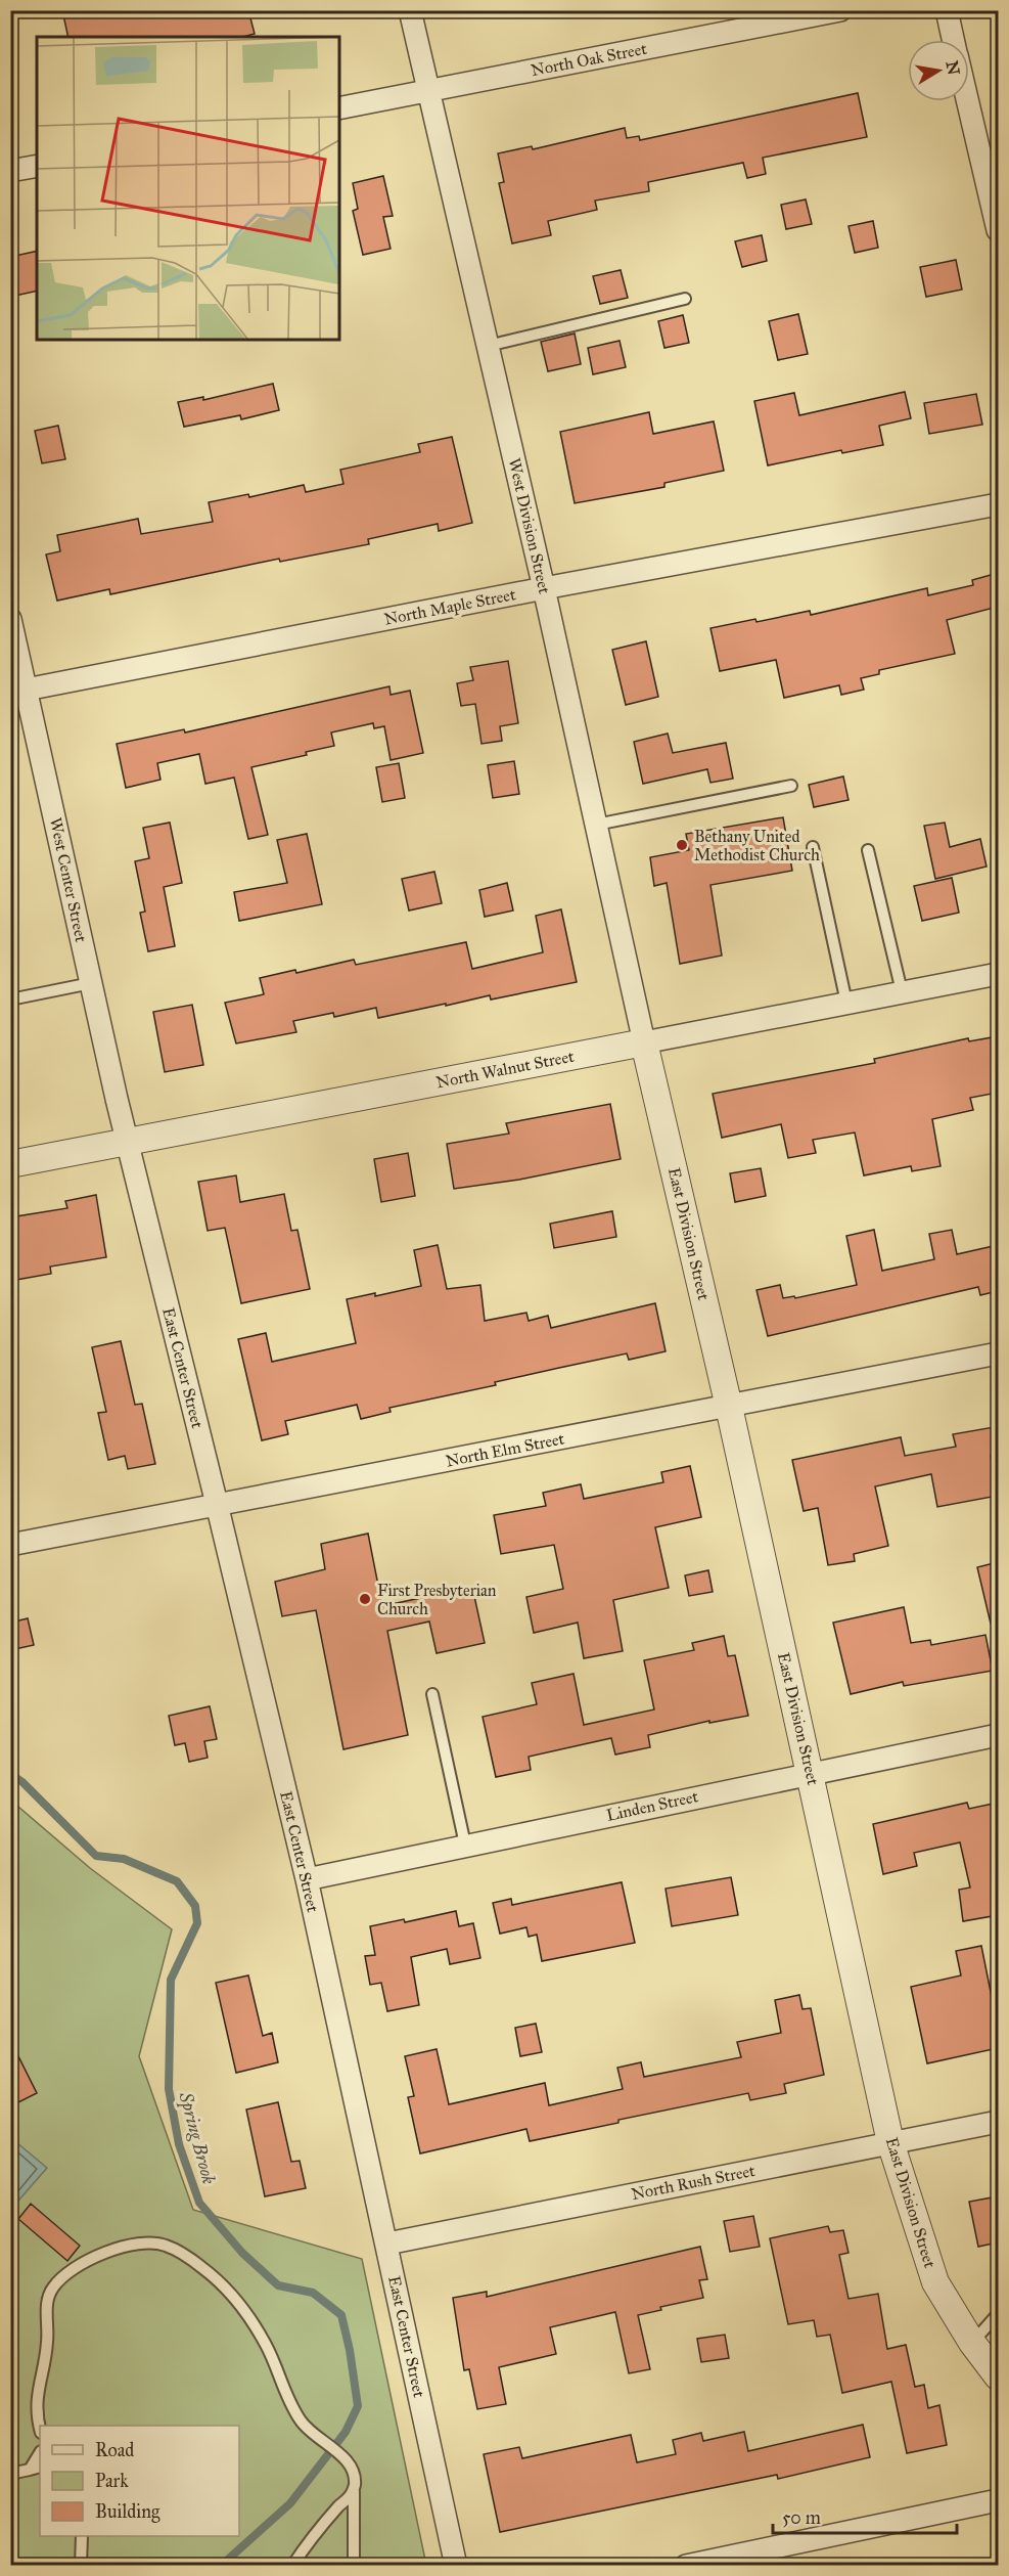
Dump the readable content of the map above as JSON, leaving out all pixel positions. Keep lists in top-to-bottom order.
{
  "streets": {
    "street": [
      "North Oak Street",
      "West Division Street",
      "North Maple Street",
      "West Center Street",
      "North Walnut Street",
      "East Division Street",
      "East Center Street",
      "North Elm Street",
      "Linden Street",
      "North Rush Street"
    ]
  },
  "crossings": [
    ["North Oak Street", "West Division Street"],
    ["West Division Street", "North Maple Street"],
    ["West Division Street", "North Walnut Street"],
    ["West Division Street", "East Division Street"],
    ["North Maple Street", "West Center Street"],
    ["West Center Street", "North Walnut Street"],
    ["West Center Street", "East Center Street"],
    ["North Walnut Street", "East Division Street"],
    ["North Walnut Street", "East Center Street"],
    ["East Division Street", "North Elm Street"],
    ["East Division Street", "Linden Street"],
    ["East Division Street", "North Rush Street"],
    ["East Center Street", "North Elm Street"],
    ["East Center Street", "Linden Street"],
    ["East Center Street", "North Rush Street"]
  ],
  "water": ["Spring Brook"],
  "places": ["Bethany United Methodist Church", "First Presbyterian Church"],
  "legend": ["Road", "Park", "Building"],
  "scale_bar": "50 m",
  "north": "right"
}
